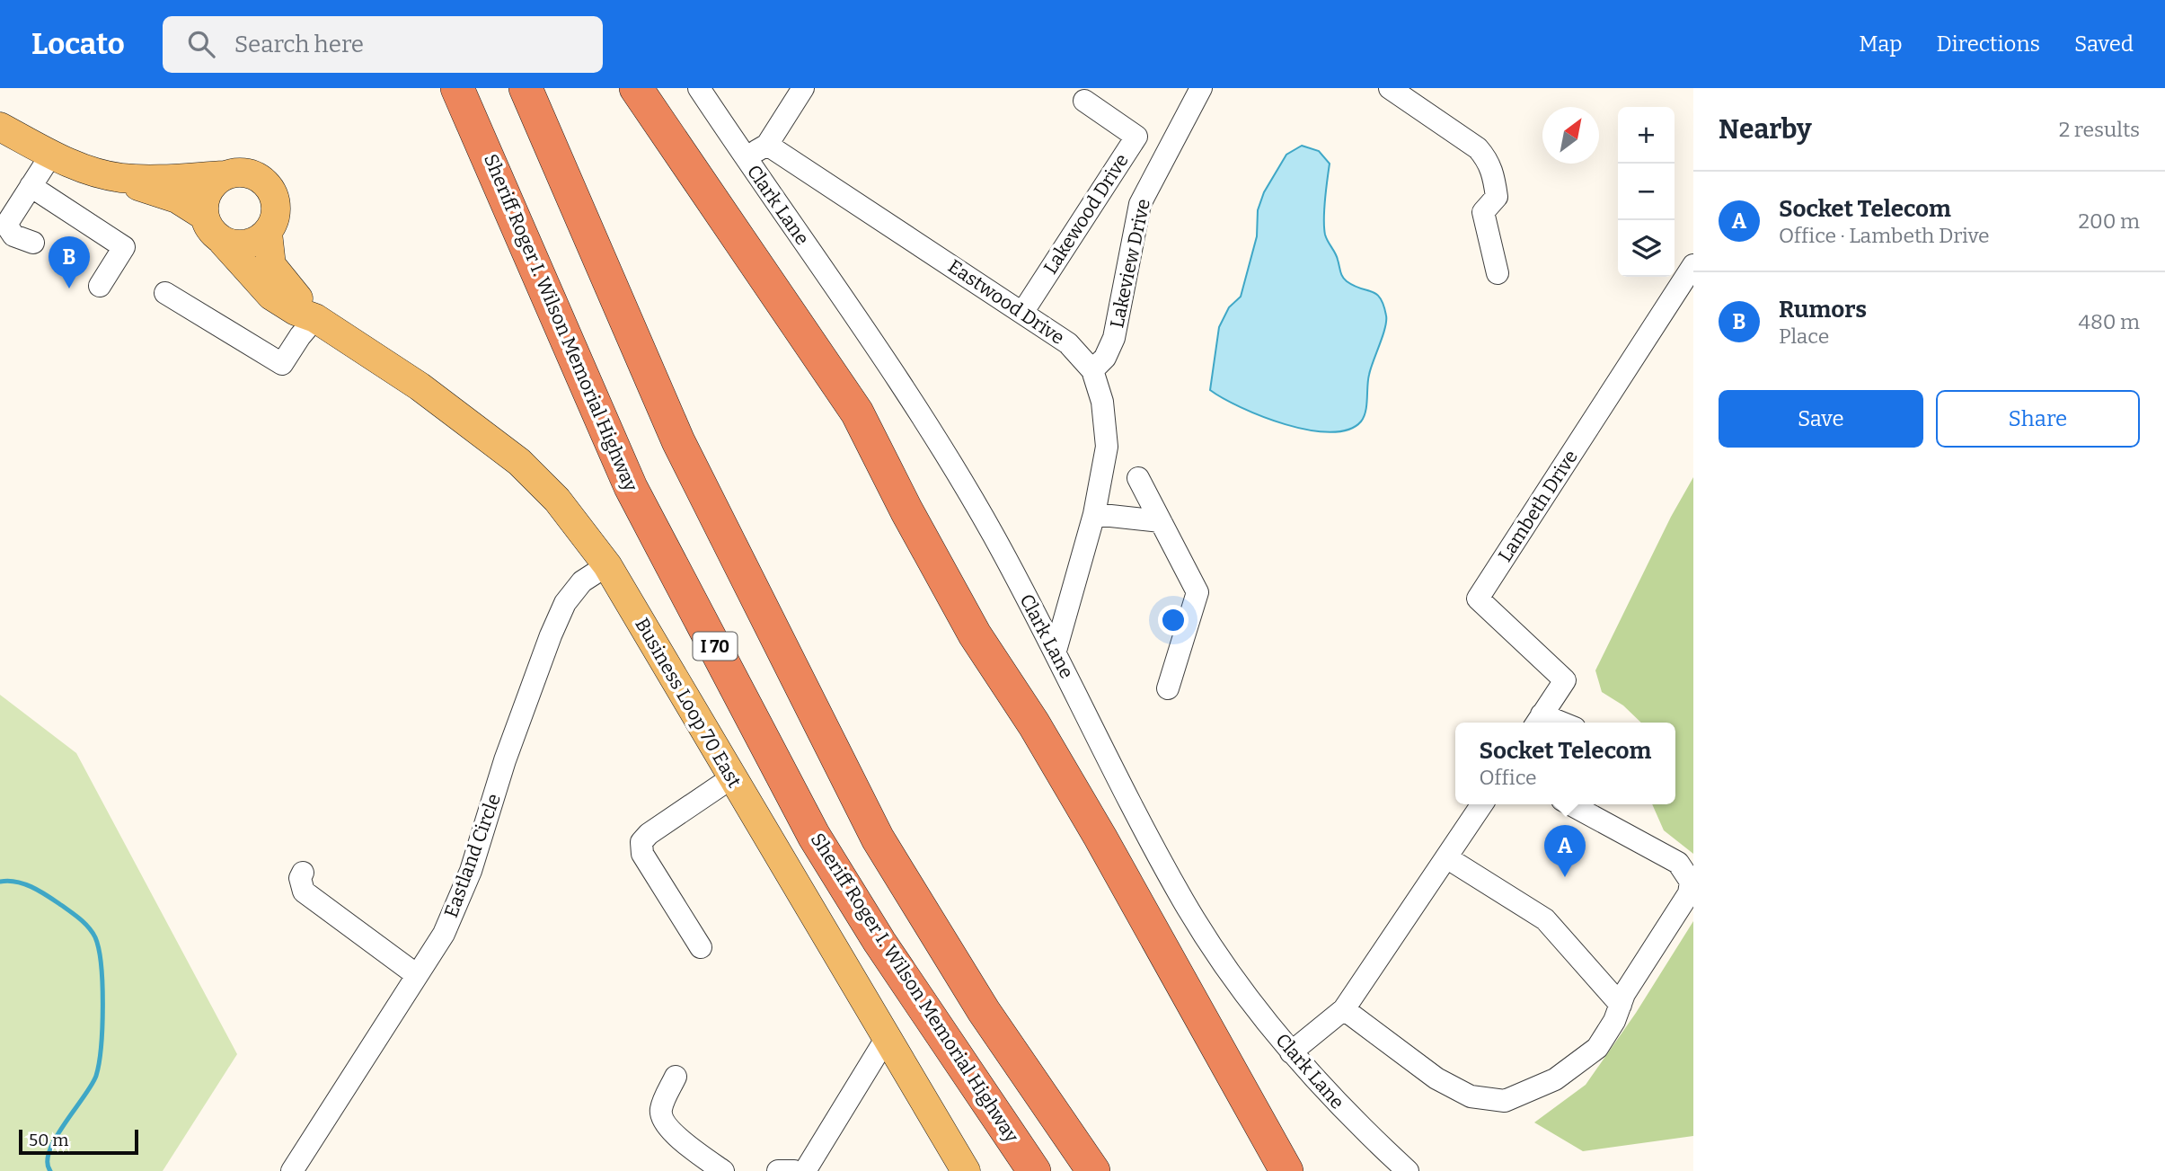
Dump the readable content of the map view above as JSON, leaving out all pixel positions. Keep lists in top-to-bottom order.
{
  "streets": {
    "highway": ["Sheriff Roger I. Wilson Memorial Highway", "I 70"],
    "main road": ["Business Loop 70 East"],
    "street": [
      "Clark Lane",
      "Lakewood Drive",
      "Lakeview Drive",
      "Eastwood Drive",
      "Lambeth Drive",
      "Eastland Circle"
    ]
  },
  "crossings": [
    ["Clark Lane", "Eastwood Drive"],
    ["Lakewood Drive", "Eastwood Drive"],
    ["Lakeview Drive", "Eastwood Drive"],
    ["Business Loop 70 East", "Eastland Circle"]
  ],
  "scale_bar": "50 m",
  "north": "top right",
  "page": {
    "header": "Locato",
    "search": "Search here",
    "nav": ["Map", "Directions", "Saved"],
    "heading": ["Nearby", "2 results"],
    "map_buttons": ["+", "−"],
    "list": [
      {
        "mark": "A",
        "name": "Socket Telecom",
        "note": "Office · Lambeth Drive",
        "value": "200 m"
      },
      {
        "mark": "B",
        "name": "Rumors",
        "note": "Place",
        "value": "480 m"
      }
    ],
    "pins": ["B", "A"],
    "buttons": ["Save", "Share"],
    "popup": ["Socket Telecom", "Office"],
    "scale": "50 m"
  }
}
